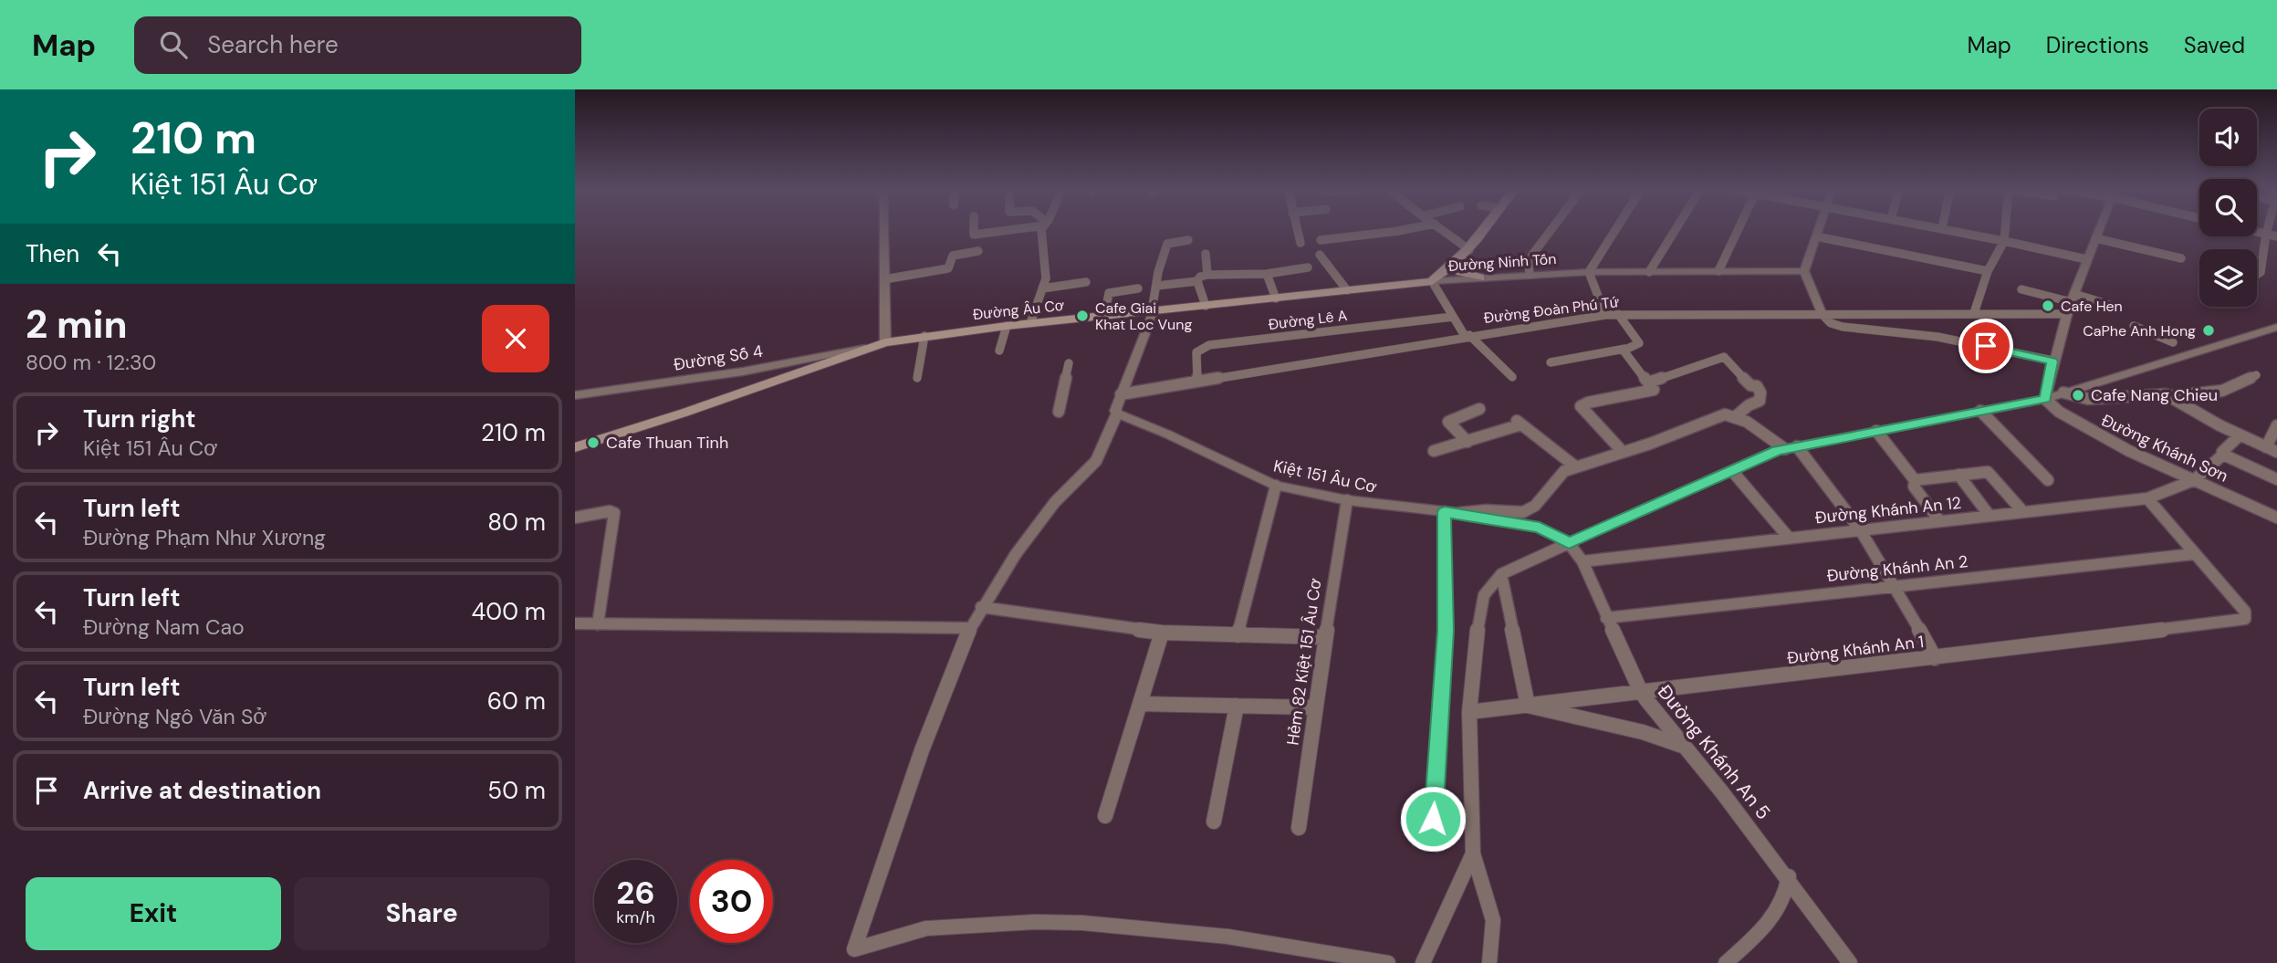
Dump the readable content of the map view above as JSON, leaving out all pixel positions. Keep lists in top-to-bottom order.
{
  "streets": {
    "main road": ["Đường Âu Cơ"],
    "street": [
      "Đường Ninh Tốn",
      "Đường Đoàn Phú Tứ",
      "Đường Lê A",
      "Đường Số 4",
      "Đường Khánh Sơn",
      "Kiệt 151 Âu Cơ",
      "Đường Khánh An 12",
      "Đường Khánh An 2",
      "Đường Khánh An 1",
      "Hẻm 82 Kiệt 151 Âu Cơ",
      "Đường Khánh An 5"
    ]
  },
  "crossings": [
    ["Đường Ninh Tốn", "Đường Âu Cơ"],
    ["Đường Âu Cơ", "Đường Số 4"],
    ["Đường Đoàn Phú Tứ", "Đường Lê A"],
    ["Đường Khánh Sơn", "Đường Khánh An 12"],
    ["Kiệt 151 Âu Cơ", "Hẻm 82 Kiệt 151 Âu Cơ"],
    ["Kiệt 151 Âu Cơ", "Đường Khánh An 5"],
    ["Đường Khánh An 12", "Đường Khánh An 5"],
    ["Đường Khánh An 2", "Đường Khánh An 1"],
    ["Đường Khánh An 2", "Đường Khánh An 5"],
    ["Đường Khánh An 1", "Đường Khánh An 5"]
  ],
  "places": [
    "Cafe Hen",
    "Cafe Giai Khat Loc Vung",
    "CaPhe Anh Hong",
    "Cafe Nang Chieu",
    "Cafe Thuan Tinh"
  ],
  "page": {
    "header": "Map",
    "search": "Search here",
    "nav": ["Map", "Directions", "Saved"],
    "turn": ["210 m", "Kiệt 151 Âu Cơ"],
    "then": "Then",
    "heading": ["2 min", "800 m · 12:30"],
    "list": [
      {
        "name": "Turn right",
        "note": "Kiệt 151 Âu Cơ",
        "value": "210 m"
      },
      {
        "name": "Turn left",
        "note": "Đường Phạm Như Xương",
        "value": "80 m"
      },
      {
        "name": "Turn left",
        "note": "Đường Nam Cao",
        "value": "400 m"
      },
      {
        "name": "Turn left",
        "note": "Đường Ngô Văn Sở",
        "value": "60 m"
      },
      {
        "name": "Arrive at destination",
        "value": "50 m"
      }
    ],
    "speed": "26 km/h",
    "limit": "30",
    "buttons": ["Exit", "Share"]
  }
}
